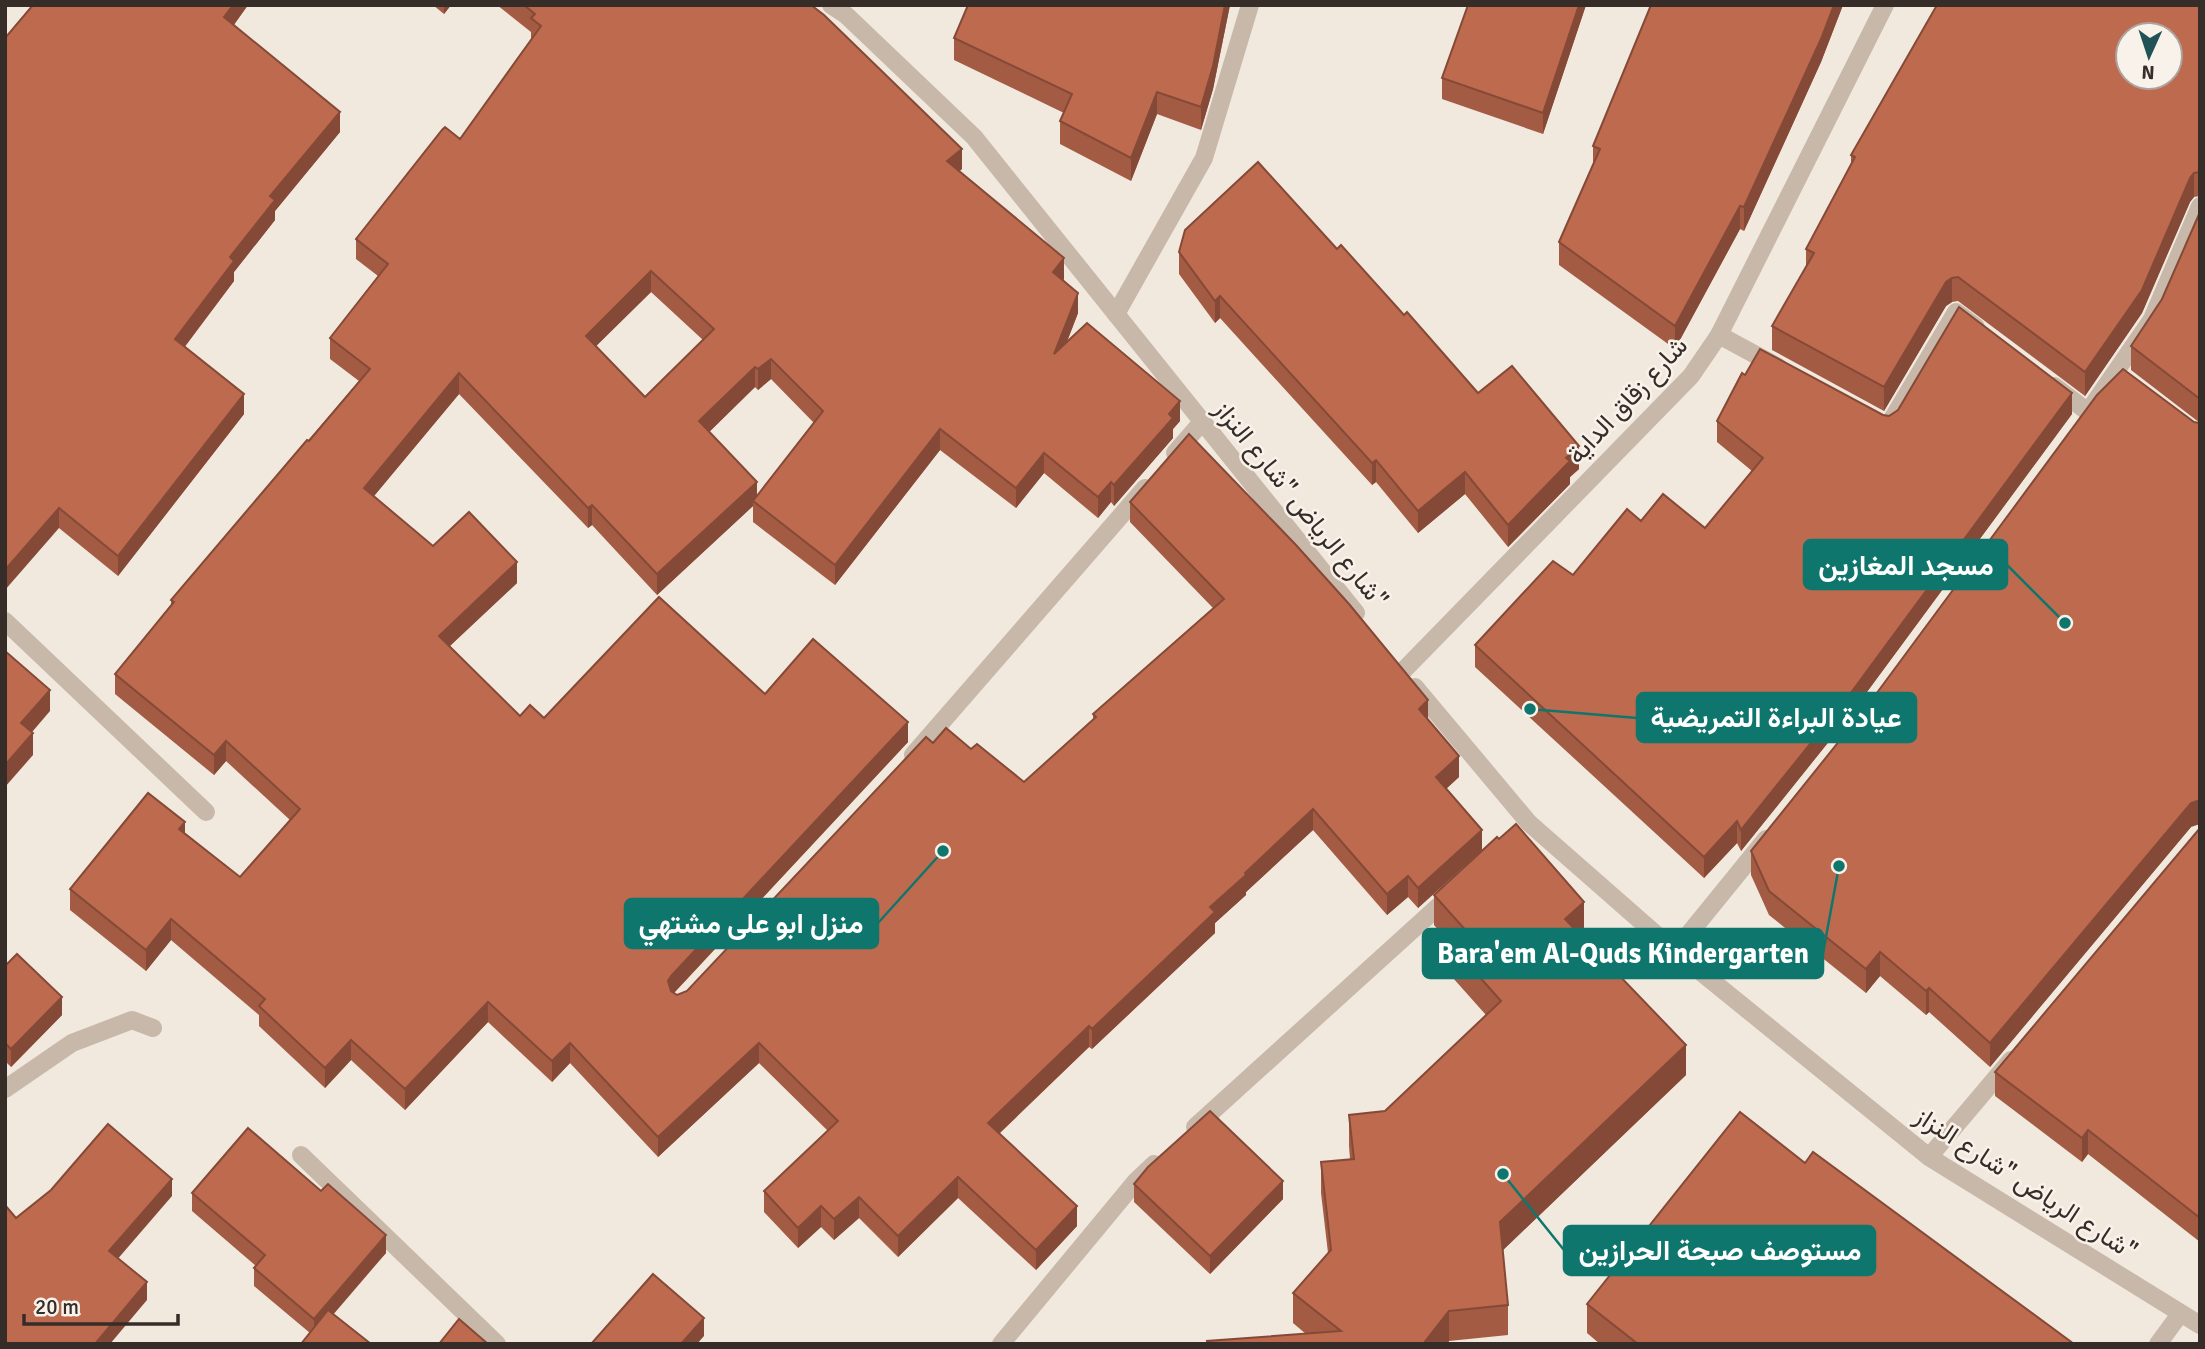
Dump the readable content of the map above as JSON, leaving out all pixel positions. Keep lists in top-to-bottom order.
{
  "streets": {
    "street": ["شارع زقاق الداية", "شارع الرياض \"شارع النزاز\""]
  },
  "crossings": [
    ["شارع زقاق الداية", "شارع الرياض \"شارع النزاز\""]
  ],
  "places": [
    "مسجد المغازين",
    "عيادة البراءة التمريضية",
    "منزل ابو على مشتهي",
    "Bara'em Al-Quds Kindergarten",
    "مستوصف صبحة الحرازين"
  ],
  "scale_bar": "20 m",
  "north": "bottom"
}
